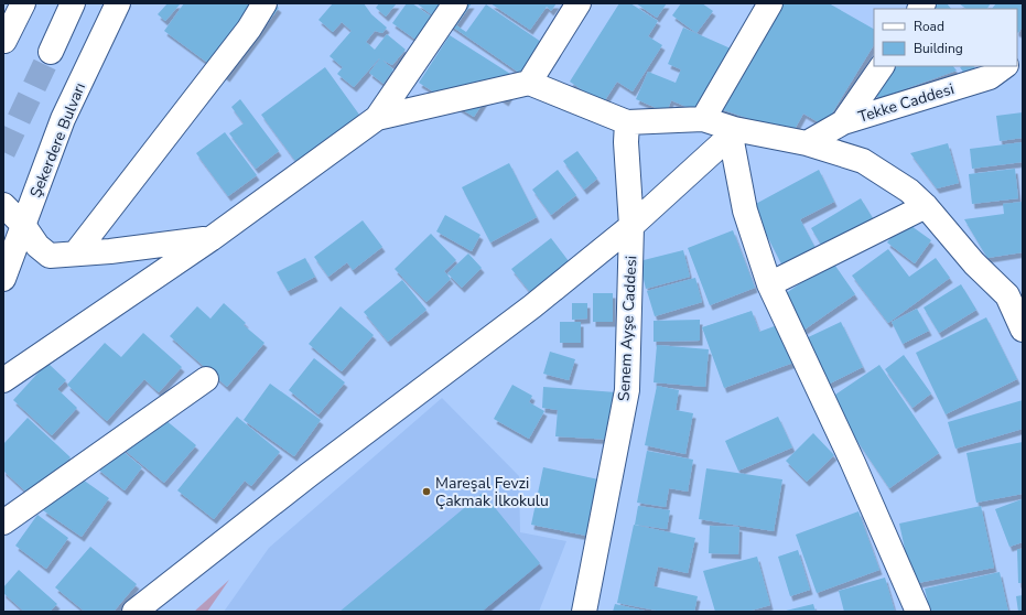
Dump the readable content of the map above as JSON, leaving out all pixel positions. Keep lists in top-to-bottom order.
{
  "streets": {
    "street": ["Tekke Caddesi", "Şekerdere Bulvarı", "Senem Ayşe Caddesi"]
  },
  "places": ["Mareşal Fevzi Çakmak İlkokulu"],
  "legend": ["Road", "Building"]
}
